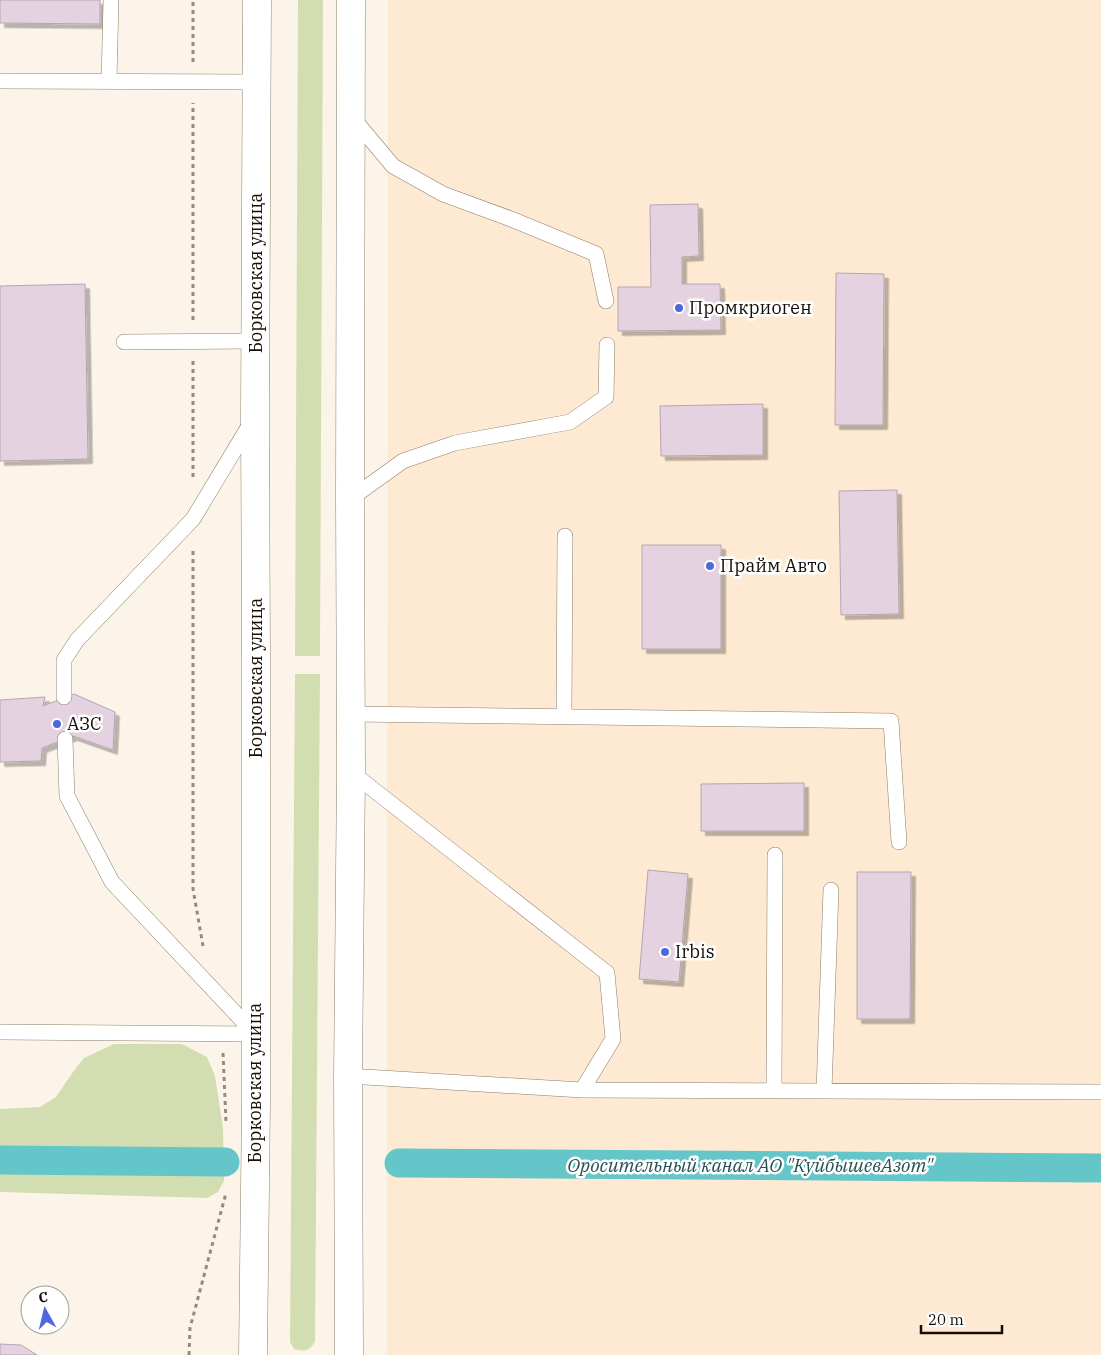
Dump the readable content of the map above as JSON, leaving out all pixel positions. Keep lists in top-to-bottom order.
{
  "streets": {
    "main road": ["Борковская улица"]
  },
  "water": ["Оросительный канал АО \"КуйбышевАзот\""],
  "places": [
    "Промкриоген",
    "Прайм Авто",
    "АЗС",
    "Irbis"
  ],
  "scale_bar": "20 m",
  "north": "top"
}
